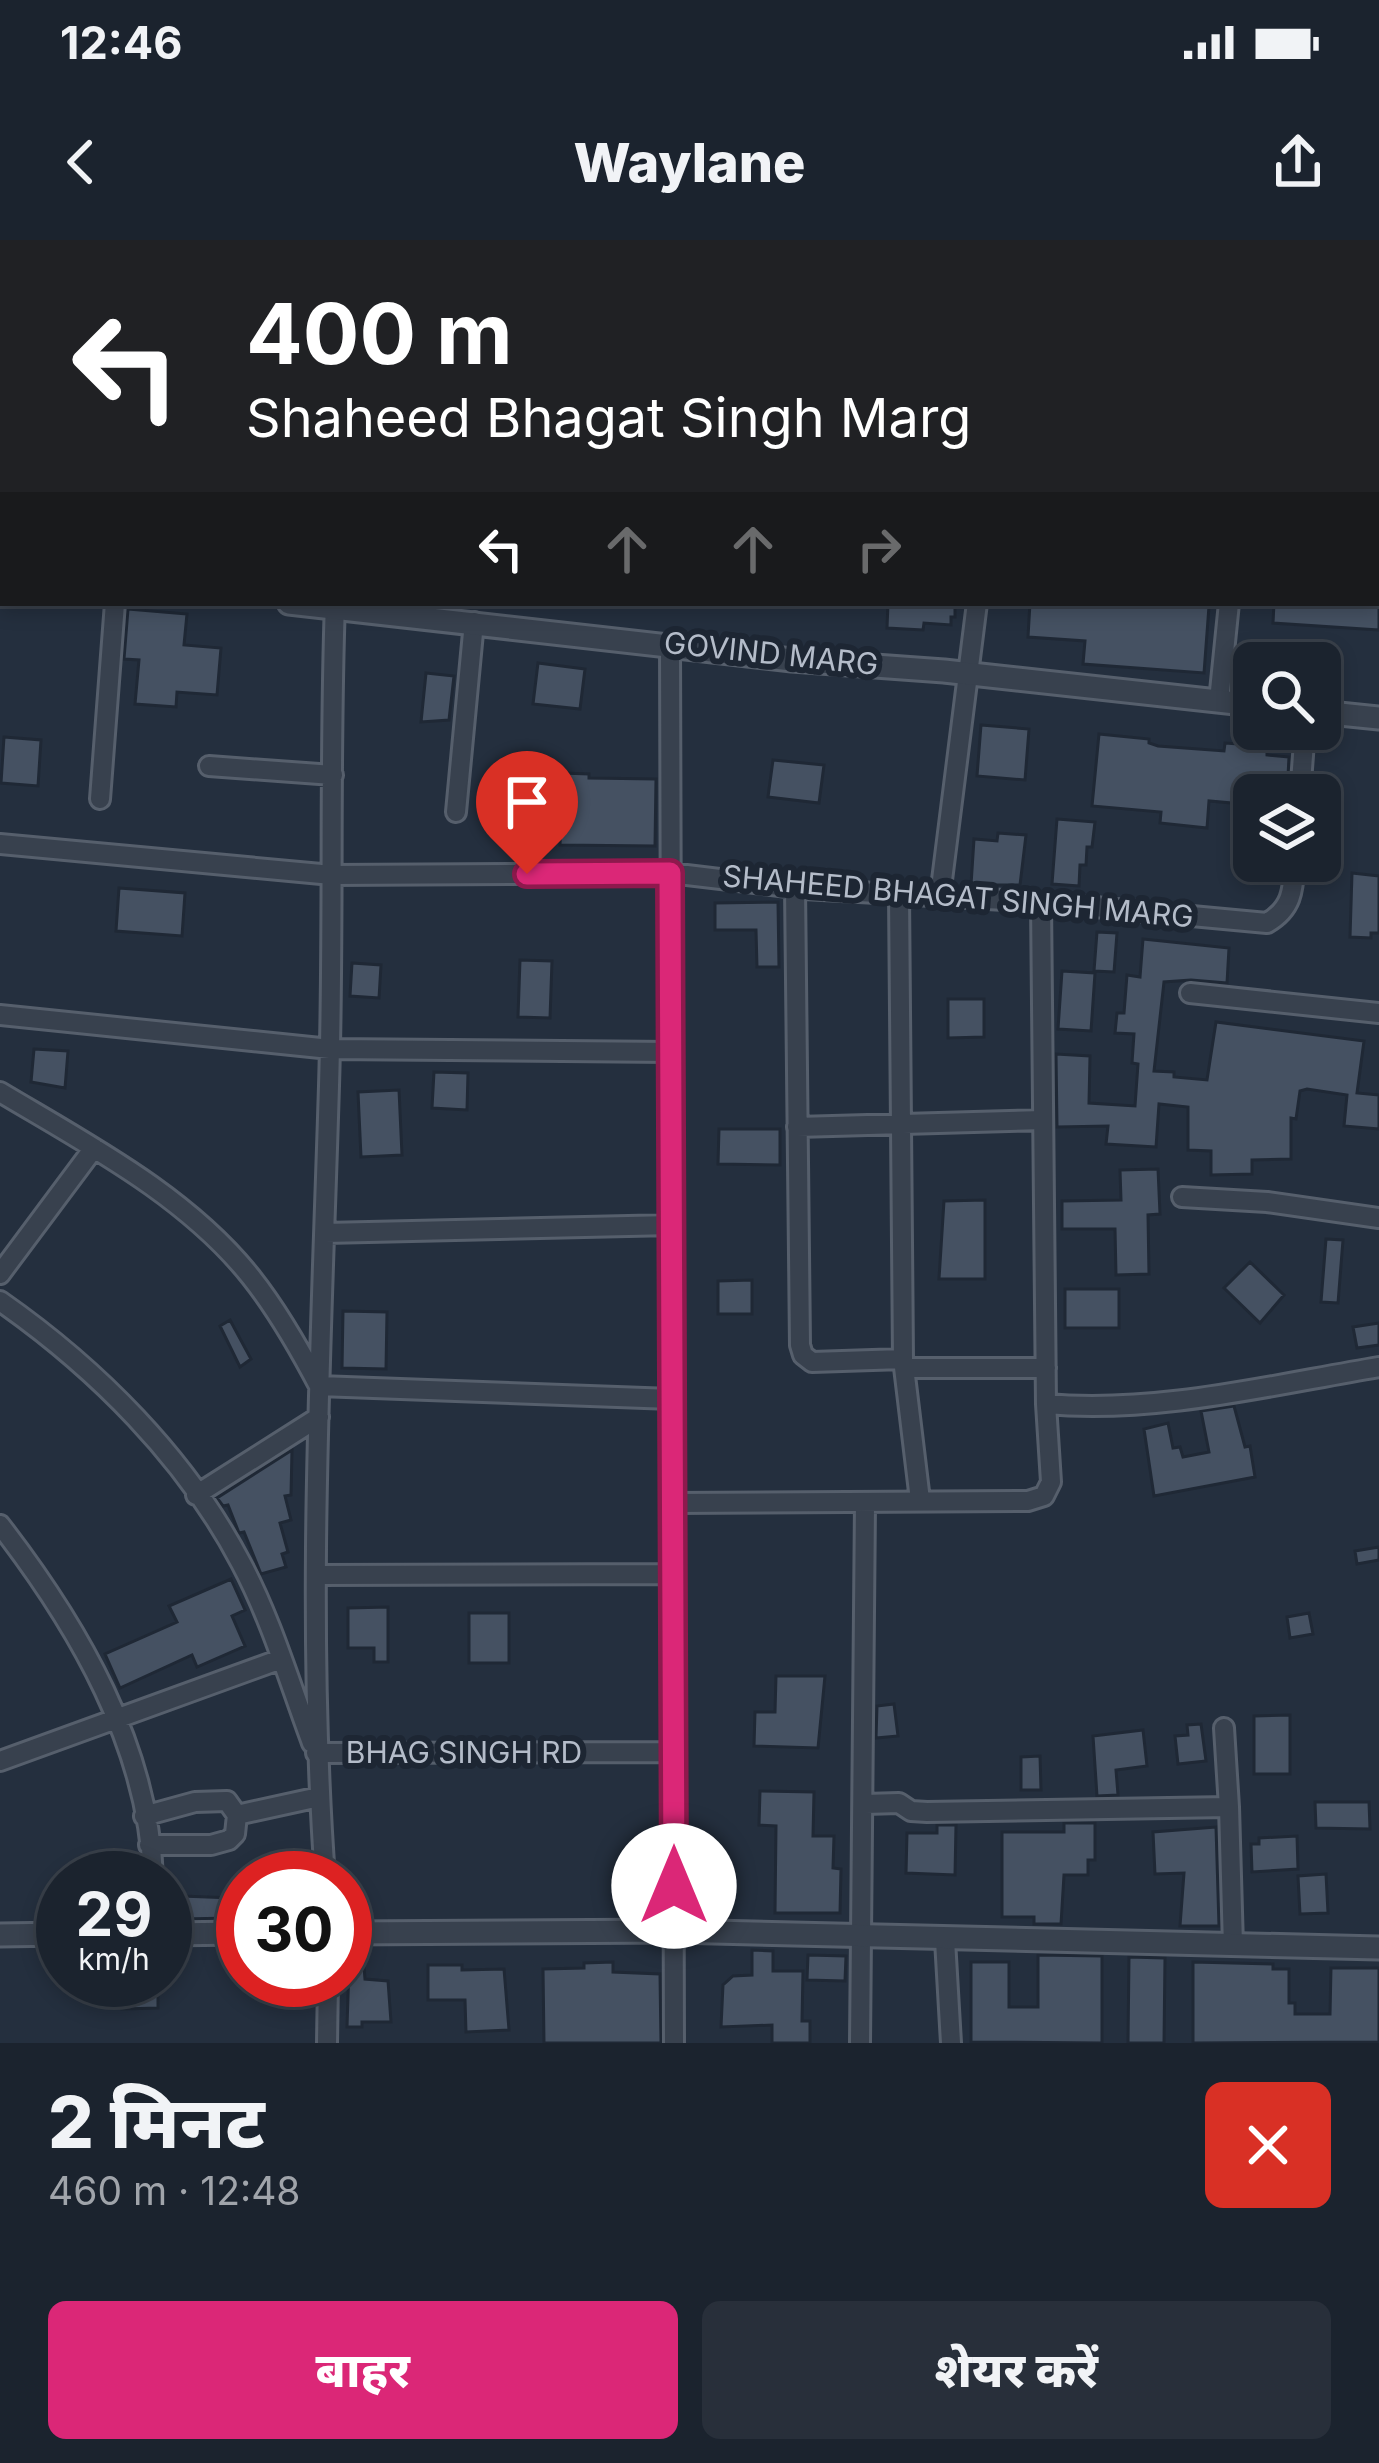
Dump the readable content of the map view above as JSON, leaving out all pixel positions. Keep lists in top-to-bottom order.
{
  "streets": {
    "street": ["GOVIND MARG", "SHAHEED BHAGAT SINGH MARG", "BHAG SINGH RD"]
  },
  "page": {
    "status": "12:46",
    "header": "Waylane",
    "turn": ["400 m", "Shaheed Bhagat Singh Marg"],
    "speed": "29 km/h",
    "limit": "30",
    "heading": ["2 मिनट", "460 m · 12:48"],
    "buttons": ["बाहर", "शेयर करें"]
  }
}
